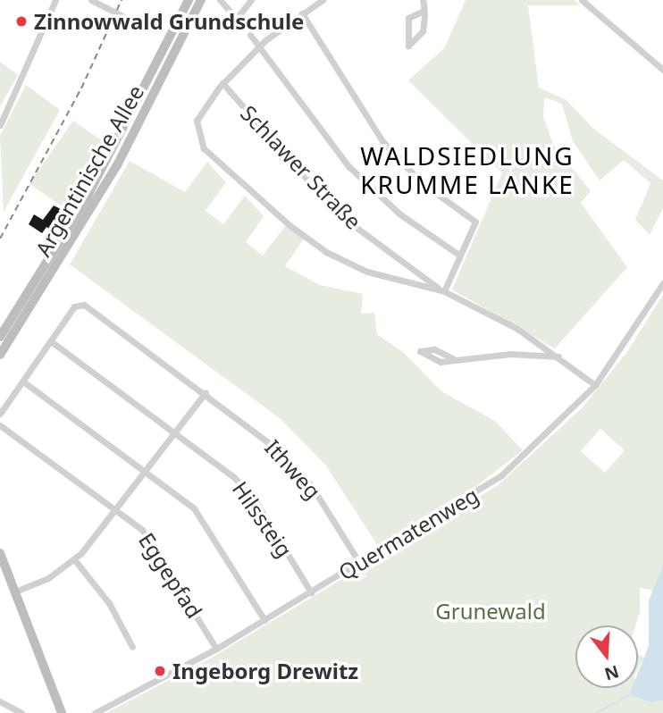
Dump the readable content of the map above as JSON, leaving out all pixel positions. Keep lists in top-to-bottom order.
{
  "streets": {
    "main road": ["Argentinische Allee"],
    "street": [
      "Schlawer Straße",
      "Ithweg",
      "Hilssteig",
      "Quermatenweg",
      "Eggepfad"
    ]
  },
  "crossings": [
    ["Ithweg", "Hilssteig"],
    ["Ithweg", "Quermatenweg"],
    ["Hilssteig", "Quermatenweg"],
    ["Quermatenweg", "Eggepfad"]
  ],
  "districts": ["WALDSIEDLUNG KRUMME LANKE"],
  "parks": ["Grunewald"],
  "places": ["Zinnowwald Grundschule", "Ingeborg Drewitz"],
  "north": "bottom"
}
